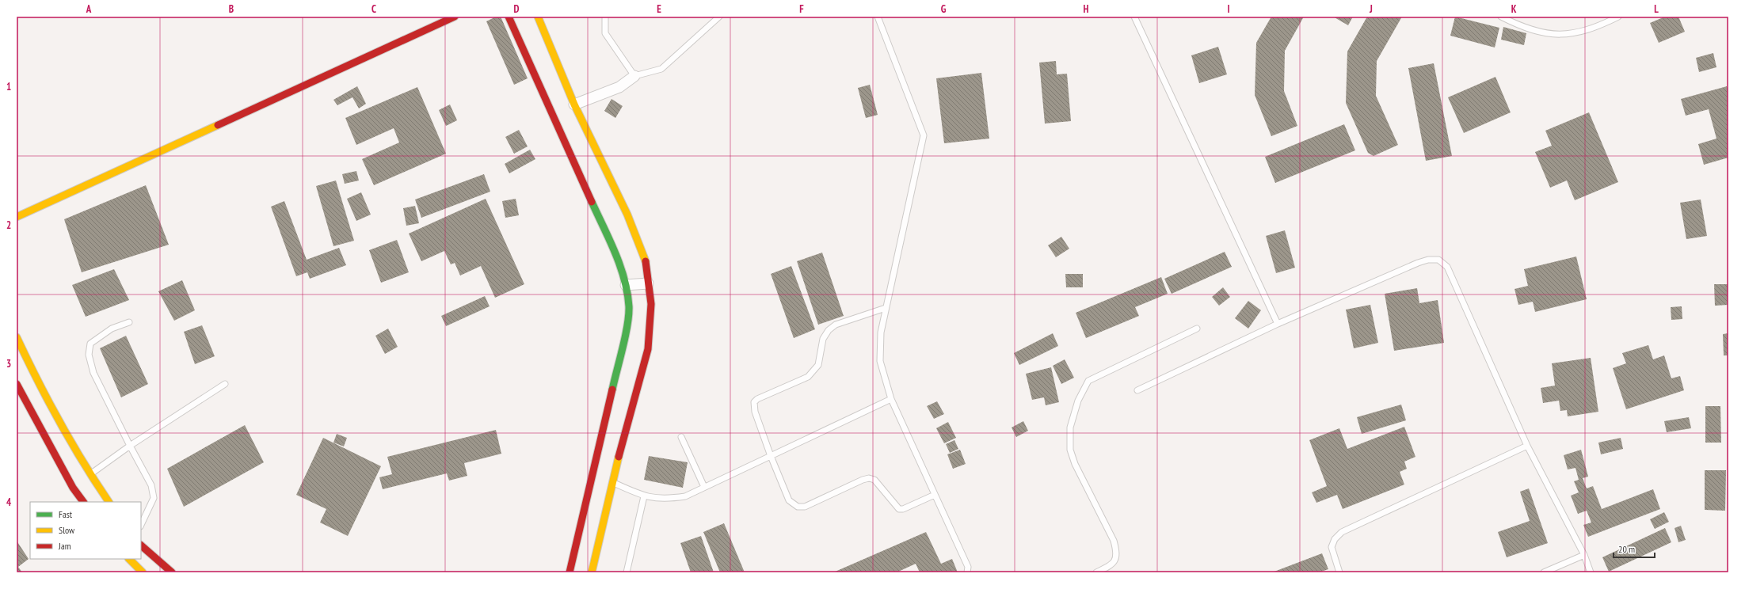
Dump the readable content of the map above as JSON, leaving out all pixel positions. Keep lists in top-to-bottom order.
{
  "legend": ["Fast", "Slow", "Jam"],
  "scale_bar": "20 m",
  "grid": {
    "columns": [
      "A",
      "B",
      "C",
      "D",
      "E",
      "F",
      "G",
      "H",
      "I",
      "J",
      "K",
      "L"
    ],
    "rows": [
      "1",
      "2",
      "3",
      "4"
    ]
  }
}
